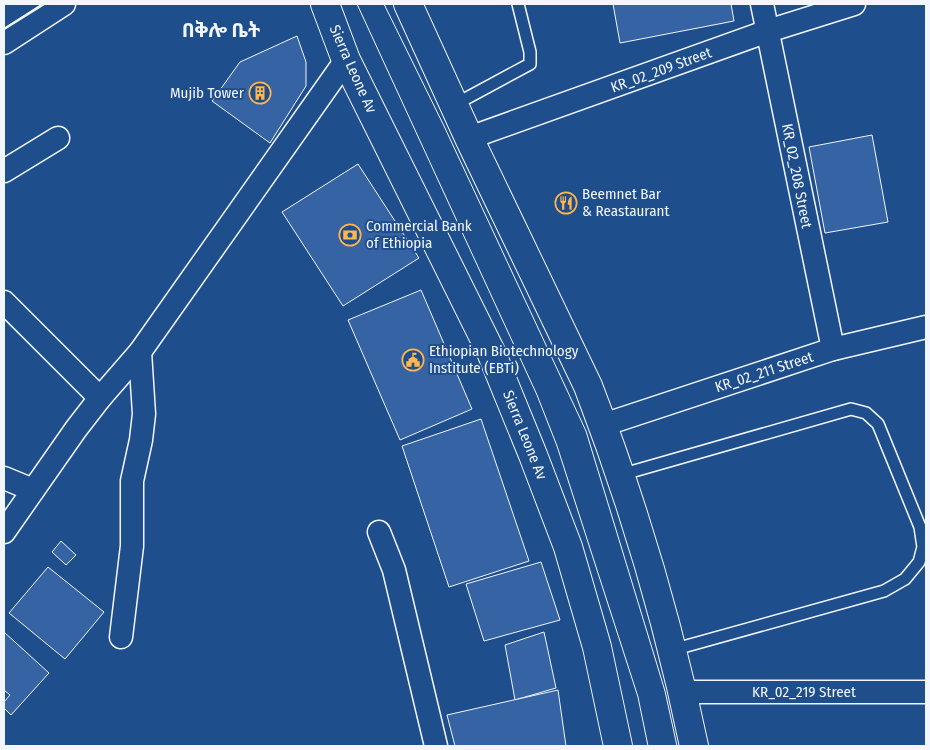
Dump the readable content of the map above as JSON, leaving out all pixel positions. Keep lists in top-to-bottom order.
{
  "streets": {
    "main road": ["Sierra Leone Av"],
    "street": [
      "KR_02_209 Street",
      "KR_02_208 Street",
      "KR_02_211 Street",
      "KR_02_219 Street"
    ]
  },
  "crossings": [
    ["KR_02_209 Street", "KR_02_208 Street"],
    ["KR_02_208 Street", "KR_02_211 Street"]
  ],
  "districts": ["በቅሎ ቤት"],
  "places": {
    "building": ["Mujib Tower"],
    "restaurant": ["Beemnet Bar & Reastaurant"],
    "bank": ["Commercial Bank of Ethiopia"],
    "public building": ["Ethiopian Biotechnology Institute (EBTi)"]
  }
}
